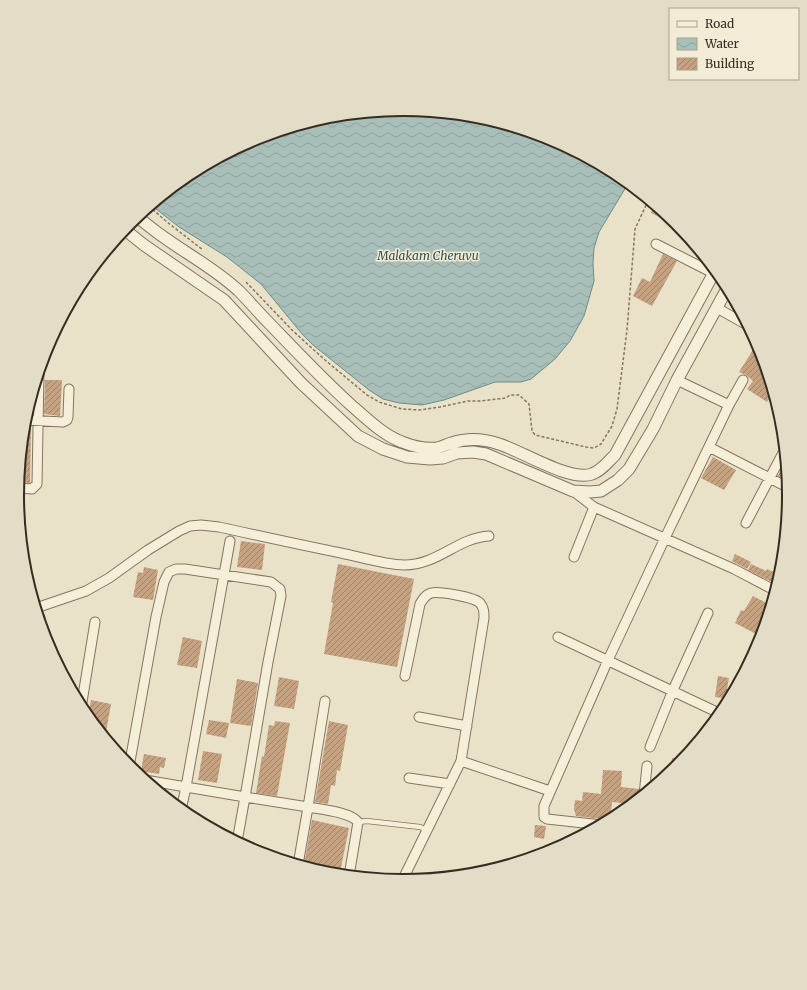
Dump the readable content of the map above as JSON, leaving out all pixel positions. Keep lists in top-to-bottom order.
{
  "water": ["Malakam Cheruvu"],
  "legend": ["Road", "Water", "Building"]
}
